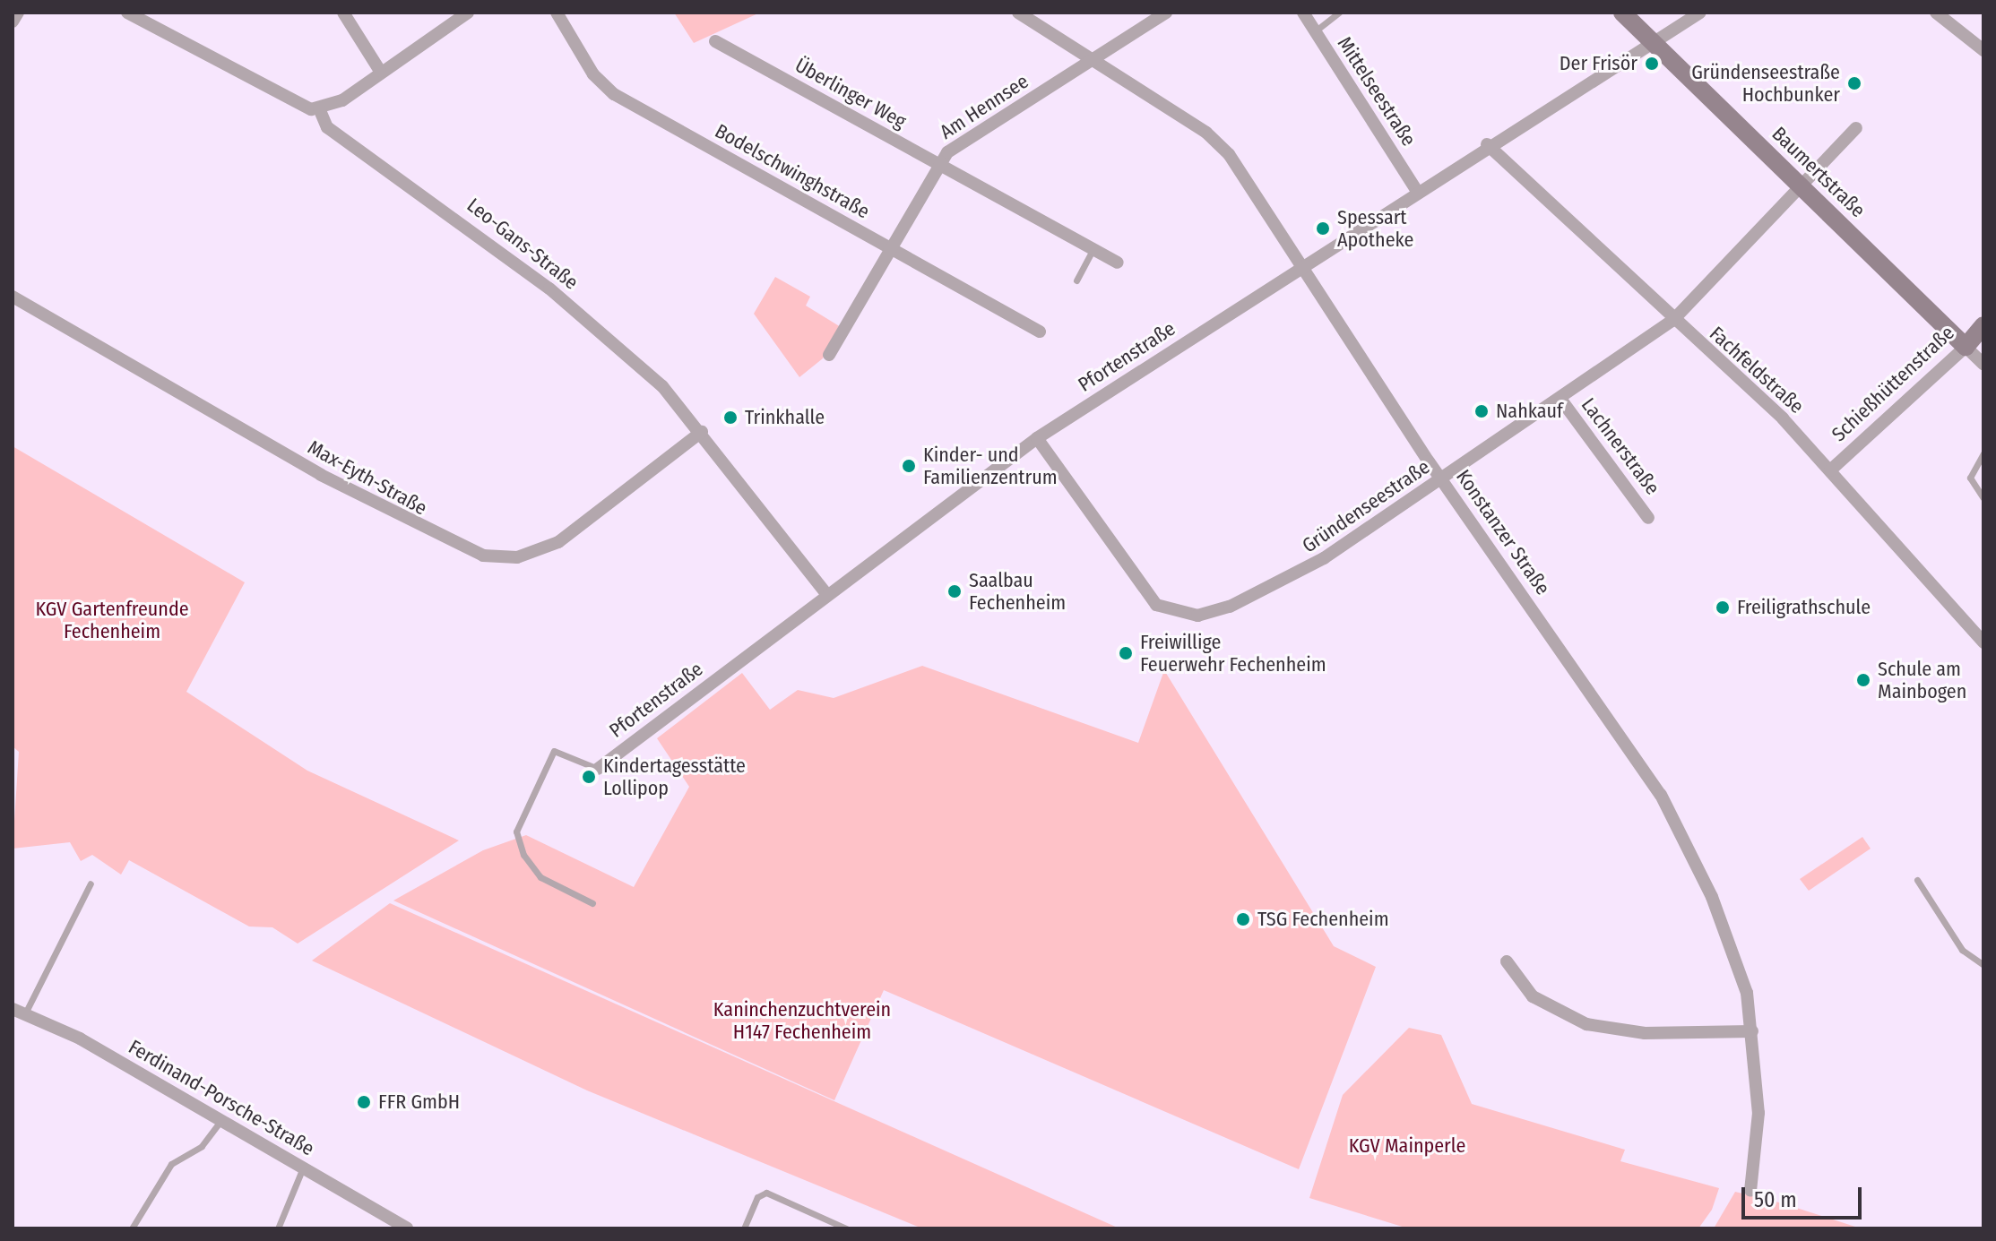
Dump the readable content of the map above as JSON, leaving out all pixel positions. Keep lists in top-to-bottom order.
{
  "streets": {
    "street": [
      "Mittelseestraße",
      "Überlinger Weg",
      "Am Hennsee",
      "Bodelschwinghstraße",
      "Baumertstraße",
      "Leo-Gans-Straße",
      "Pfortenstraße",
      "Fachfeldstraße",
      "Schießhüttenstraße",
      "Lachnerstraße",
      "Max-Eyth-Straße",
      "Gründenseestraße",
      "Konstanzer Straße",
      "Ferdinand-Porsche-Straße"
    ]
  },
  "crossings": [
    ["Mittelseestraße", "Pfortenstraße"],
    ["Überlinger Weg", "Am Hennsee"],
    ["Am Hennsee", "Bodelschwinghstraße"],
    ["Am Hennsee", "Konstanzer Straße"],
    ["Baumertstraße", "Pfortenstraße"],
    ["Baumertstraße", "Schießhüttenstraße"],
    ["Baumertstraße", "Gründenseestraße"],
    ["Leo-Gans-Straße", "Pfortenstraße"],
    ["Leo-Gans-Straße", "Max-Eyth-Straße"],
    ["Pfortenstraße", "Fachfeldstraße"],
    ["Pfortenstraße", "Gründenseestraße"],
    ["Pfortenstraße", "Konstanzer Straße"],
    ["Fachfeldstraße", "Schießhüttenstraße"],
    ["Fachfeldstraße", "Gründenseestraße"],
    ["Lachnerstraße", "Gründenseestraße"],
    ["Gründenseestraße", "Konstanzer Straße"]
  ],
  "parks": ["KGV Gartenfreunde Fechenheim", "Kaninchenzuchtverein H147 Fechenheim", "KGV Mainperle"],
  "places": [
    "Der Frisör",
    "Gründenseestraße Hochbunker",
    "Spessart Apotheke",
    "Nahkauf",
    "Trinkhalle",
    "Kinder- und Familienzentrum",
    "Saalbau Fechenheim",
    "Freiligrathschule",
    "Freiwillige Feuerwehr Fechenheim",
    "Schule am Mainbogen",
    "Kindertagesstätte Lollipop",
    "TSG Fechenheim",
    "FFR GmbH"
  ],
  "scale_bar": "50 m"
}
